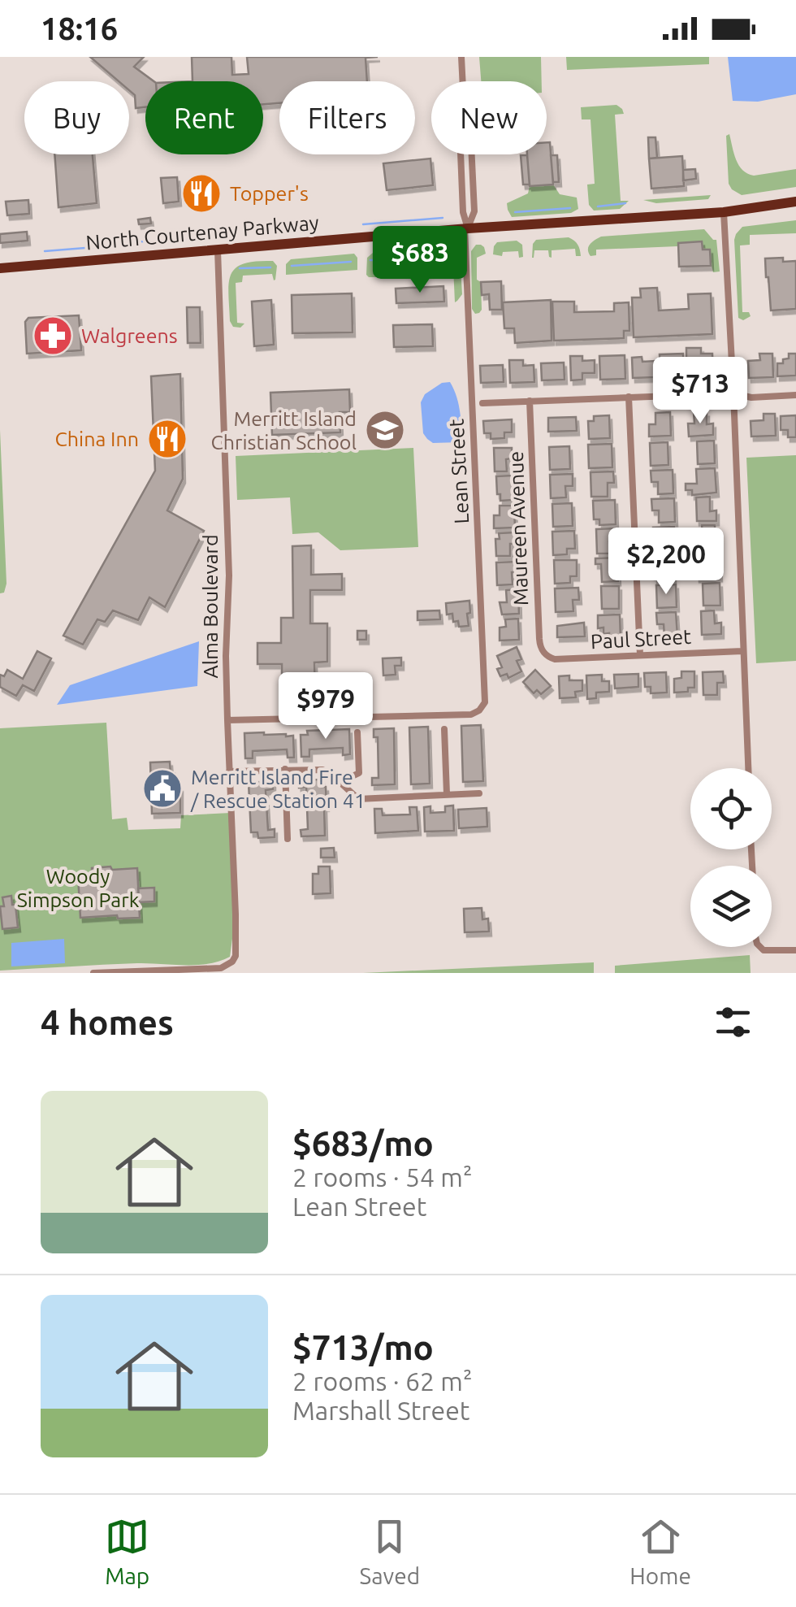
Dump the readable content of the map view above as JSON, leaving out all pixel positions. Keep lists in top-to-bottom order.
{
  "streets": {
    "main road": ["North Courtenay Parkway"],
    "street": [
      "Lean Street",
      "Maureen Avenue",
      "Alma Boulevard",
      "Paul Street"
    ]
  },
  "crossings": [
    ["North Courtenay Parkway", "Lean Street"],
    ["North Courtenay Parkway", "Alma Boulevard"],
    ["Lean Street", "Alma Boulevard"],
    ["Maureen Avenue", "Paul Street"]
  ],
  "parks": ["Woody Simpson Park"],
  "places": {
    "restaurant": ["Topper's", "China Inn"],
    "pharmacy": ["Walgreens"],
    "school or university": ["Merritt Island Christian School"],
    "public building": ["Merritt Island Fire / Rescue Station 41"]
  },
  "page": {
    "status": "18:16",
    "chip": [
      "Buy",
      "Rent",
      "Filters",
      "New"
    ],
    "price": [
      "$683",
      "$713",
      "$2,200",
      "$979"
    ],
    "heading": "4 homes",
    "list": [
      {
        "name": "$683/mo",
        "note": "2 rooms · 54 m² · Lean Street"
      },
      {
        "name": "$713/mo",
        "note": "2 rooms · 62 m² · Marshall Street"
      }
    ],
    "tabs": ["Map", "Saved", "Home"]
  }
}
